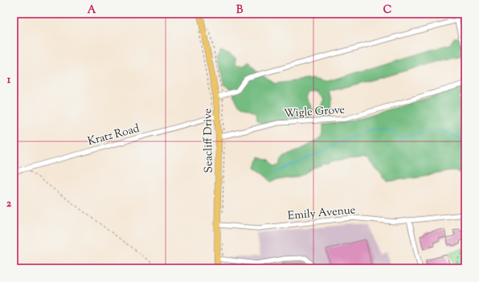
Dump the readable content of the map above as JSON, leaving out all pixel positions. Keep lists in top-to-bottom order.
{
  "streets": {
    "main road": ["Seacliff Drive"],
    "street": ["Wigle Grove", "Kratz Road", "Emily Avenue"]
  },
  "crossings": [
    ["Wigle Grove", "Seacliff Drive"],
    ["Kratz Road", "Seacliff Drive"],
    ["Seacliff Drive", "Emily Avenue"]
  ],
  "grid": {
    "columns": ["A", "B", "C"],
    "rows": ["1", "2"]
  }
}
